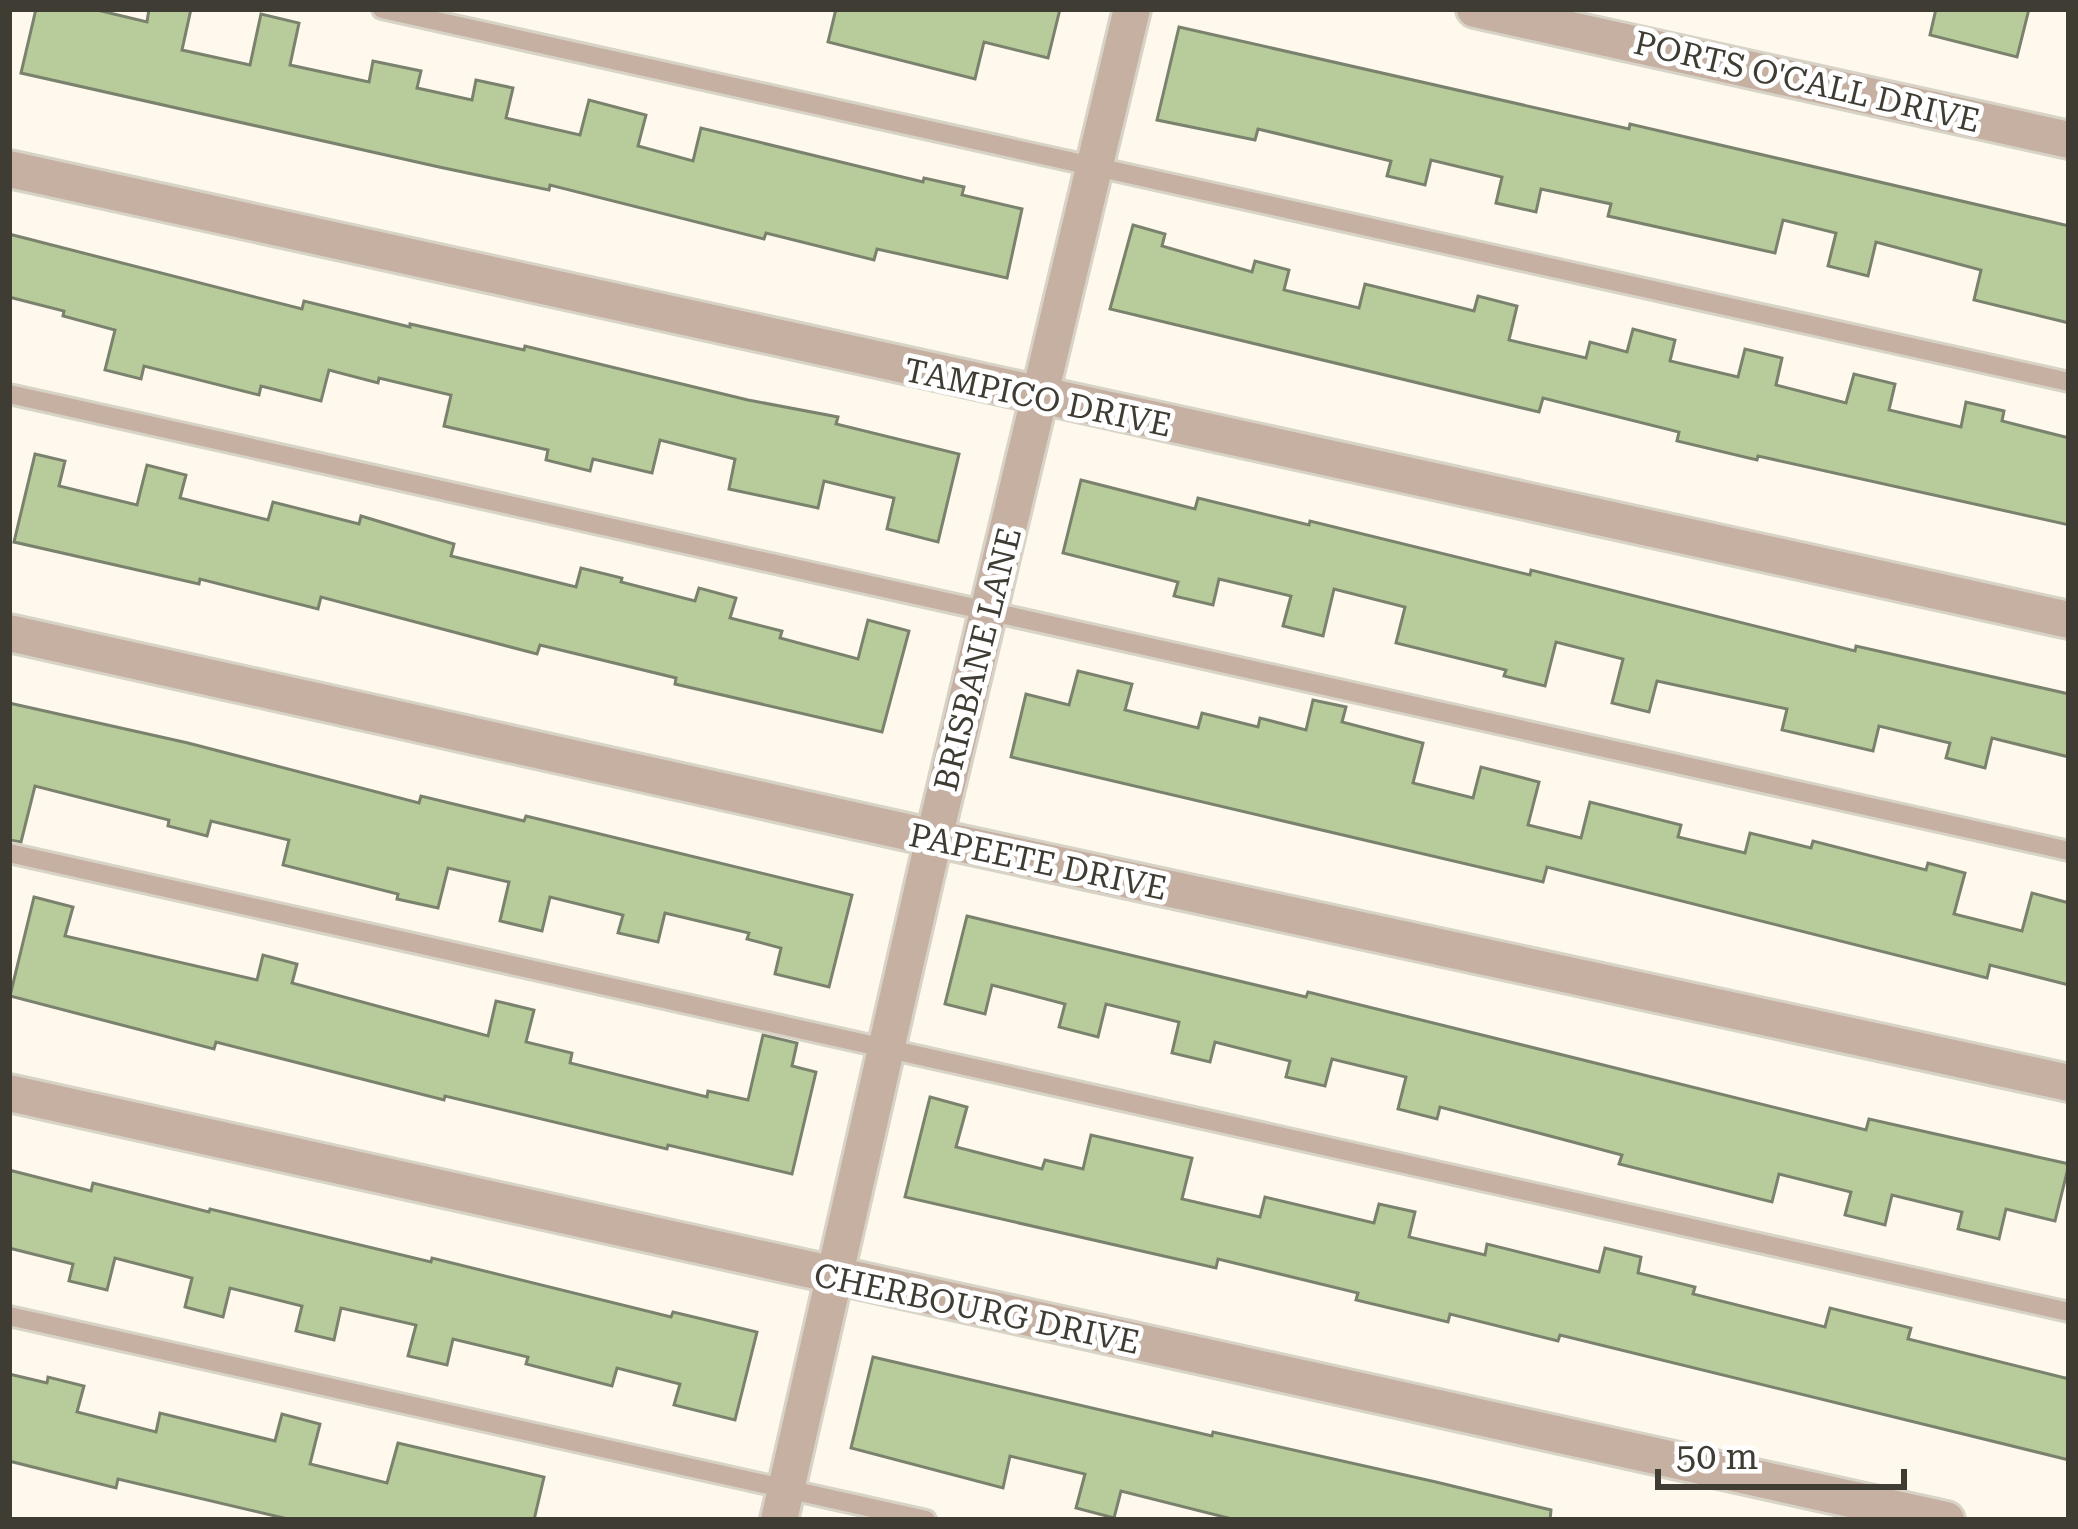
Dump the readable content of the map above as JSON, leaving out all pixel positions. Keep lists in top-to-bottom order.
{
  "streets": {
    "street": [
      "PORTS O'CALL DRIVE",
      "TAMPICO DRIVE",
      "BRISBANE LANE",
      "PAPEETE DRIVE",
      "CHERBOURG DRIVE"
    ]
  },
  "crossings": [
    ["TAMPICO DRIVE", "BRISBANE LANE"],
    ["BRISBANE LANE", "PAPEETE DRIVE"],
    ["BRISBANE LANE", "CHERBOURG DRIVE"]
  ],
  "scale_bar": "50 m"
}
